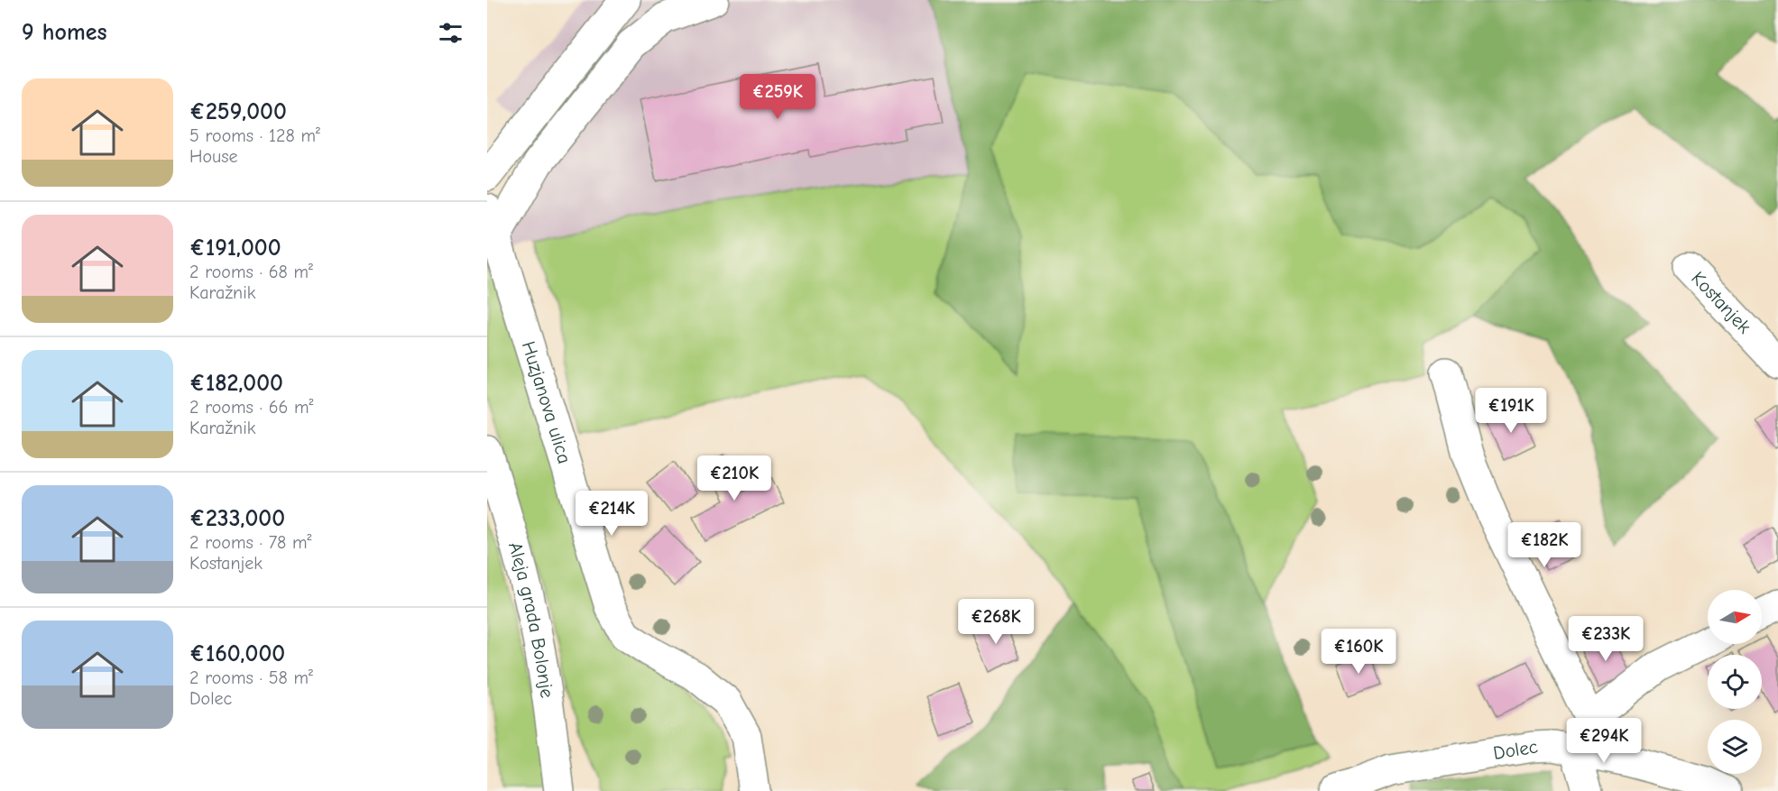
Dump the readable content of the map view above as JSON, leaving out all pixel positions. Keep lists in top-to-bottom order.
{
  "streets": {
    "street": [
      "Kostanjek",
      "Huzjanova ulica",
      "Aleja grada Bolonje",
      "Dolec"
    ]
  },
  "north": "right",
  "page": {
    "heading": "9 homes",
    "list": [
      {
        "name": "€259,000",
        "note": "5 rooms · 128 m² · House"
      },
      {
        "name": "€191,000",
        "note": "2 rooms · 68 m² · Karažnik"
      },
      {
        "name": "€182,000",
        "note": "2 rooms · 66 m² · Karažnik"
      },
      {
        "name": "€233,000",
        "note": "2 rooms · 78 m² · Kostanjek"
      },
      {
        "name": "€160,000",
        "note": "2 rooms · 58 m² · Dolec"
      }
    ],
    "price": [
      "€259K",
      "€191K",
      "€210K",
      "€214K",
      "€182K",
      "€268K",
      "€233K",
      "€160K",
      "€294K"
    ]
  }
}
